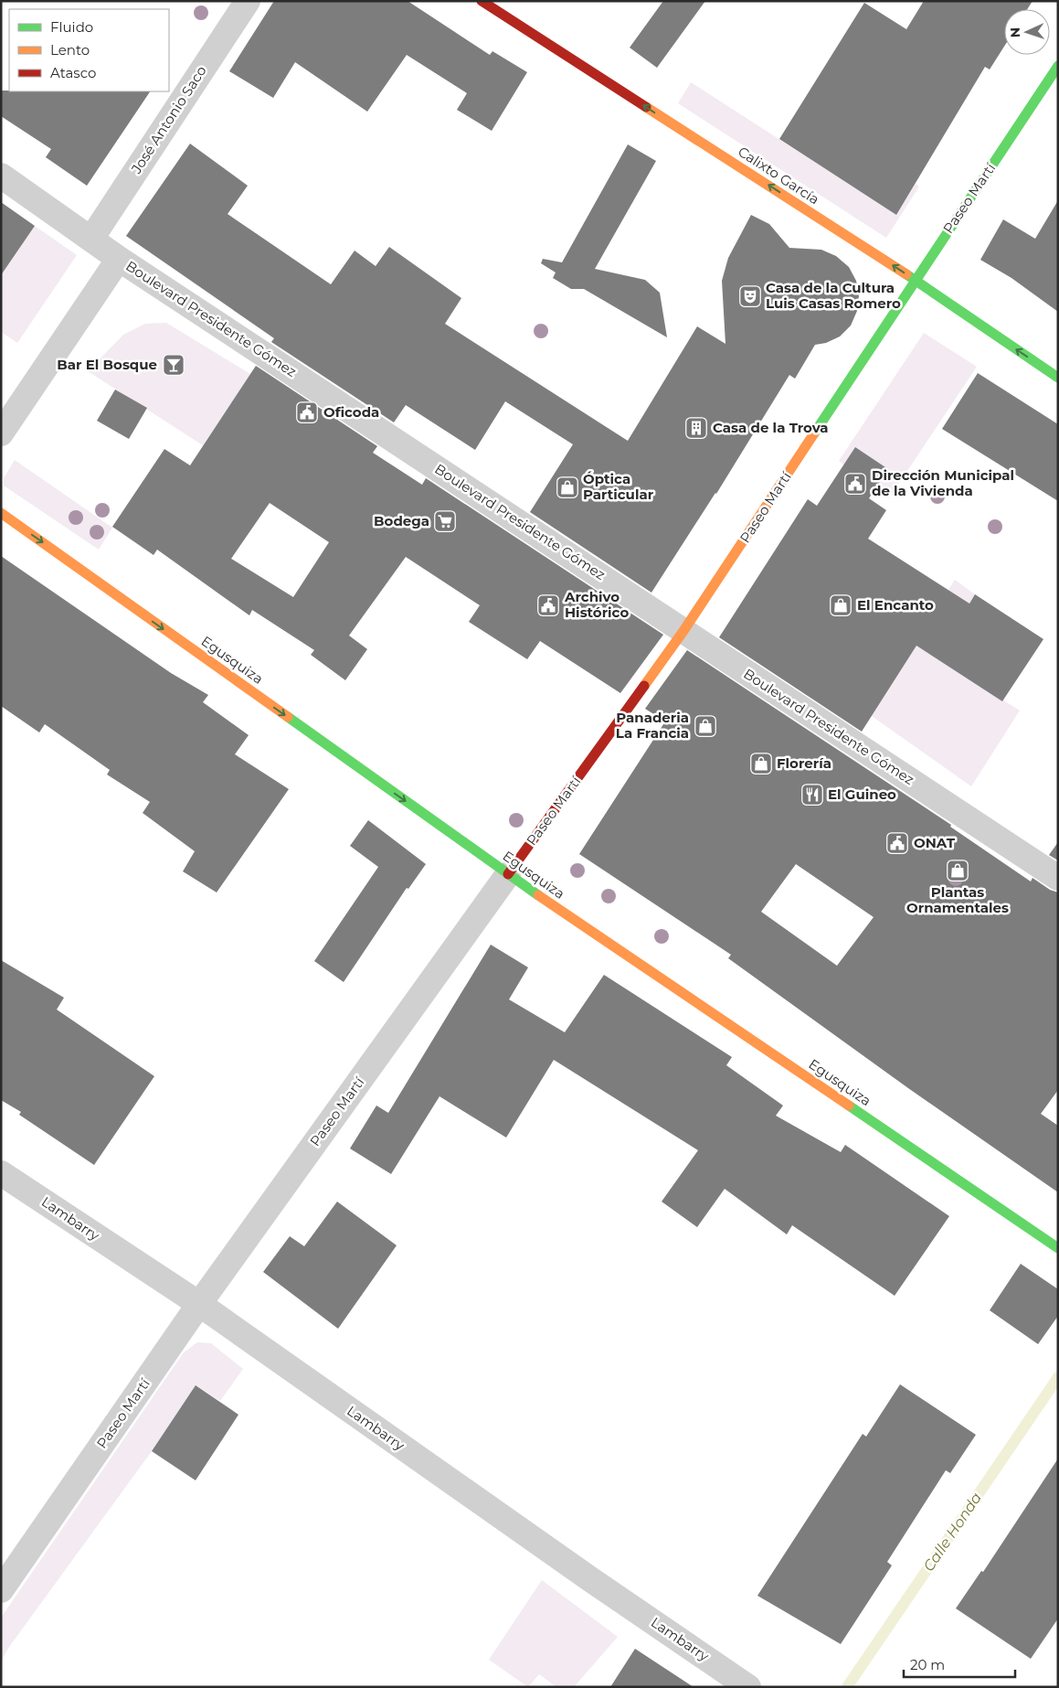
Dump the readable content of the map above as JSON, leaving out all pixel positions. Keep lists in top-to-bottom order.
{
  "streets": {
    "main road": ["Calixto García", "Paseo Martí", "Egusquiza"],
    "street": ["José Antonio Saco", "Boulevard Presidente Gómez", "Lambarry"]
  },
  "crossings": [
    ["José Antonio Saco", "Boulevard Presidente Gómez"],
    ["Calixto García", "Paseo Martí"],
    ["Paseo Martí", "Boulevard Presidente Gómez"],
    ["Paseo Martí", "Egusquiza"],
    ["Paseo Martí", "Lambarry"]
  ],
  "one_way": ["Calixto García", "Egusquiza"],
  "water": ["Calle Honda"],
  "places": {
    "theatre": ["Casa de la Cultura Luis Casas Romero"],
    "bar": ["Bar El Bosque"],
    "public building": [
      "Oficoda",
      "Dirección Municipal de la Vivienda",
      "Archivo Histórico",
      "ONAT"
    ],
    "building": ["Casa de la Trova"],
    "shop": [
      "Óptica Particular",
      "El Encanto",
      "Panaderia La Francia",
      "Florería",
      "Plantas Ornamentales"
    ],
    "supermarket": ["Bodega"],
    "restaurant": ["El Guineo"]
  },
  "legend": ["Fluido", "Lento", "Atasco"],
  "scale_bar": "20 m",
  "north": "left"
}
